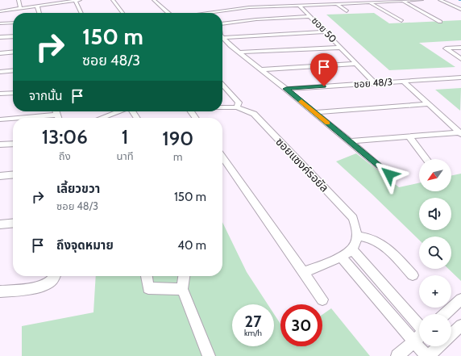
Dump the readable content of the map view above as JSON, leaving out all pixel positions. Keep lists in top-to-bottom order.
{
  "streets": {
    "street": ["ซอย 50", "ซอย 48/3", "ซอยแซงค์รอยัล"]
  },
  "crossings": [
    ["ซอย 50", "ซอย 48/3"]
  ],
  "north": "bottom left",
  "page": {
    "turn": ["150 m", "ซอย 48/3"],
    "then": "จากนั้น",
    "eta": [
      "13:06",
      "ถึง",
      "1",
      "นาที",
      "190",
      "m"
    ],
    "map_buttons": ["+", "−"],
    "list": [
      {
        "name": "เลี้ยวขวา",
        "note": "ซอย 48/3",
        "value": "150 m"
      },
      {
        "name": "ถึงจุดหมาย",
        "value": "40 m"
      }
    ],
    "speed": "27 km/h",
    "limit": "30"
  }
}
